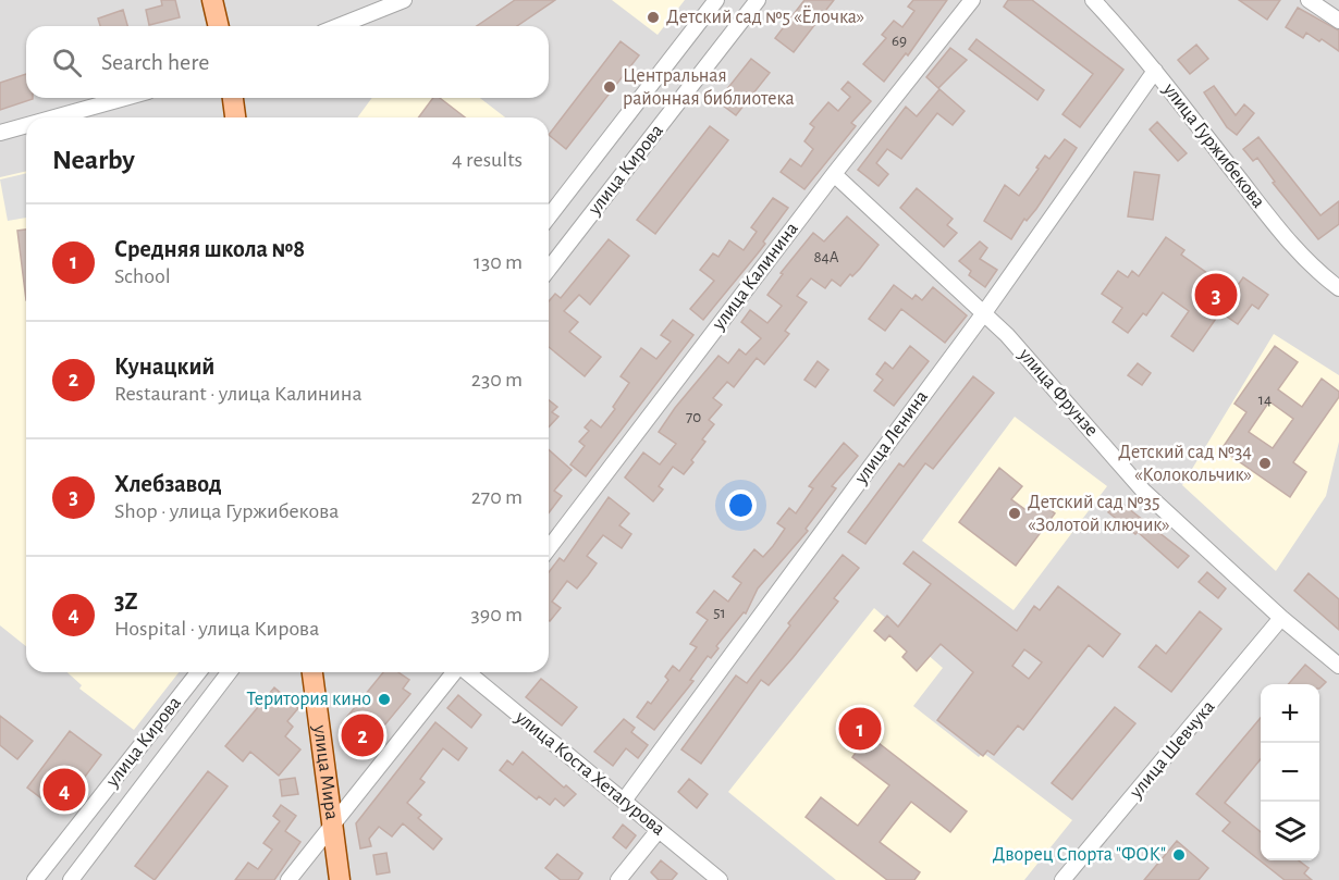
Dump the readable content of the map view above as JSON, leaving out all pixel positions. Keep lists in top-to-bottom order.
{
  "streets": {
    "main road": ["улица Мира"],
    "street": [
      "улица Гуржибекова",
      "улица Кирова",
      "улица Калинина",
      "улица Фрунзе",
      "улица Ленина",
      "улица Шевчука",
      "улица Коста Хетагурова"
    ]
  },
  "crossings": [
    ["улица Гуржибекова", "улица Ленина"],
    ["улица Калинина", "улица Фрунзе"],
    ["улица Фрунзе", "улица Ленина"],
    ["улица Фрунзе", "улица Шевчука"],
    ["улица Ленина", "улица Коста Хетагурова"]
  ],
  "places": [
    "Детский сад №5 «Ёлочка»",
    "Центральная районная библиотека",
    "Детский сад №34 «Колокольчик»",
    "Детский сад №35 «Золотой ключик»",
    "Територия кино",
    "Дворец Спорта \"ФОК\""
  ],
  "house_numbers": [
    "69",
    "84А",
    "14",
    "70",
    "51"
  ],
  "page": {
    "search": "Search here",
    "heading": ["Nearby", "4 results"],
    "list": [
      {
        "mark": "1",
        "name": "Средняя школа №8",
        "note": "School",
        "value": "130 m"
      },
      {
        "mark": "2",
        "name": "Кунацкий",
        "note": "Restaurant · улица Калинина",
        "value": "230 m"
      },
      {
        "mark": "3",
        "name": "Хлебзавод",
        "note": "Shop · улица Гуржибекова",
        "value": "270 m"
      },
      {
        "mark": "4",
        "name": "3Z",
        "note": "Hospital · улица Кирова",
        "value": "390 m"
      }
    ],
    "pins": [
      "3",
      "1",
      "2",
      "4"
    ],
    "map_buttons": ["+", "−"]
  }
}
